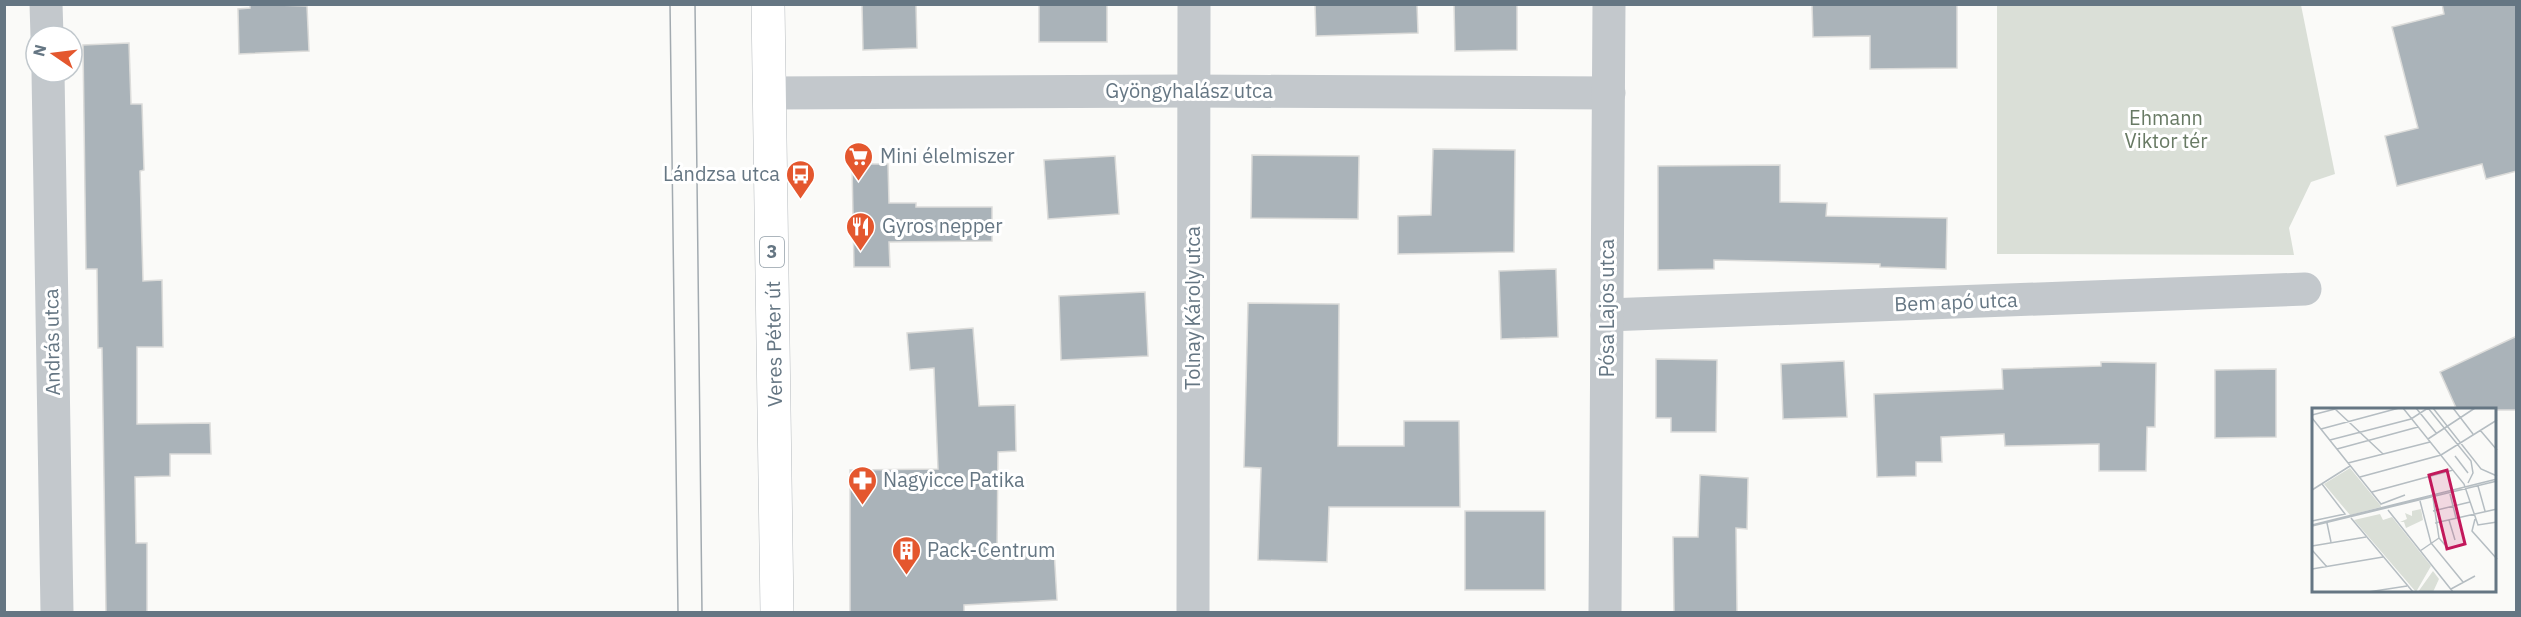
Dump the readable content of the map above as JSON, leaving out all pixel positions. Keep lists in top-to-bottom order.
{
  "streets": {
    "main road": ["3", "Veres Péter út"],
    "street": [
      "Gyöngyhalász utca",
      "Bem apó utca",
      "Tolnay Károly utca",
      "Pósa Lajos utca",
      "András utca"
    ]
  },
  "crossings": [
    ["Gyöngyhalász utca", "Tolnay Károly utca"],
    ["Gyöngyhalász utca", "Pósa Lajos utca"],
    ["Gyöngyhalász utca", "Veres Péter út"],
    ["Bem apó utca", "Pósa Lajos utca"]
  ],
  "parks": ["Ehmann Viktor tér"],
  "places": {
    "supermarket": ["Mini élelmiszer"],
    "bus stop": ["Lándzsa utca"],
    "restaurant": ["Gyros nepper"],
    "pharmacy": ["Nagyicce Patika"],
    "building": ["Pack-Centrum"]
  },
  "north": "left"
}
